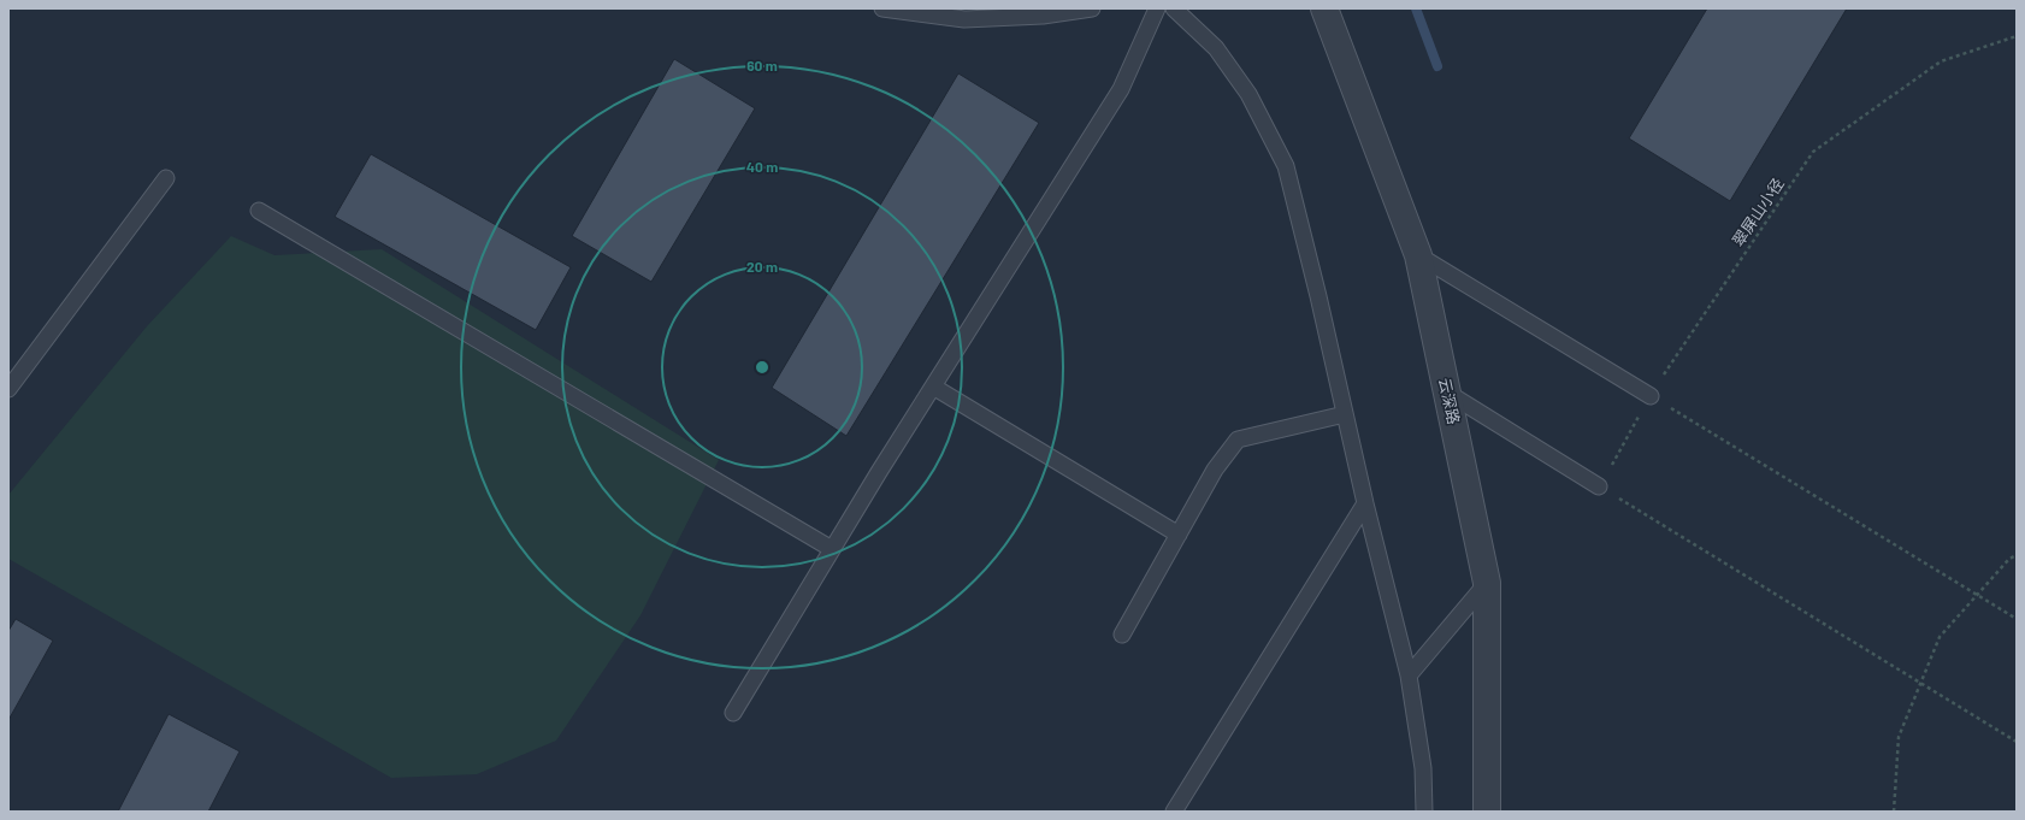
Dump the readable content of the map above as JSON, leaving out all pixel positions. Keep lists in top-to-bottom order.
{
  "streets": {
    "street": ["云深路"],
    "path": ["翠屏山小径"]
  },
  "rings": ["60 m", "40 m", "20 m"]
}
